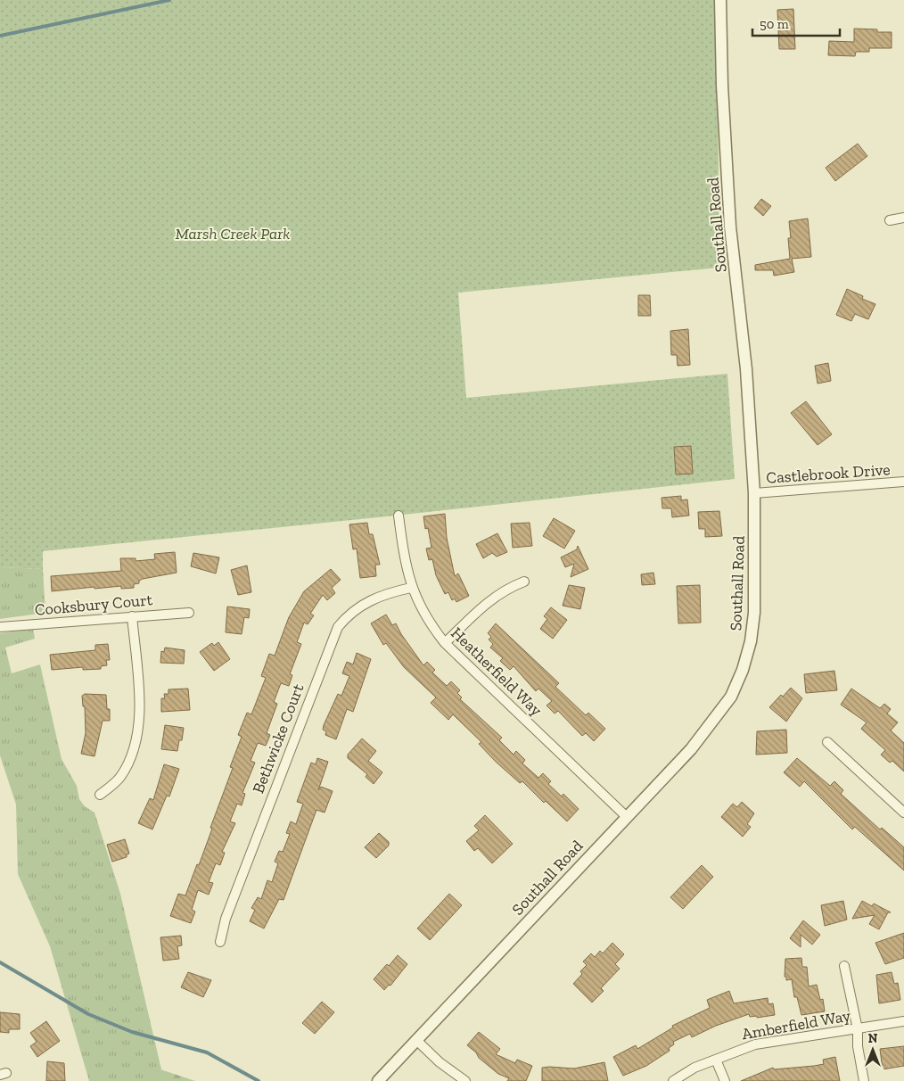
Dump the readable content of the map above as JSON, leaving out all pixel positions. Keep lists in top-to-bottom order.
{
  "streets": {
    "street": [
      "Southall Road",
      "Castlebrook Drive",
      "Cooksbury Court",
      "Heatherfield Way",
      "Bethwicke Court",
      "Amberfield Way"
    ]
  },
  "crossings": [
    ["Southall Road", "Castlebrook Drive"],
    ["Southall Road", "Heatherfield Way"],
    ["Heatherfield Way", "Bethwicke Court"]
  ],
  "parks": ["Marsh Creek Park"],
  "scale_bar": "50 m",
  "north": "top"
}
